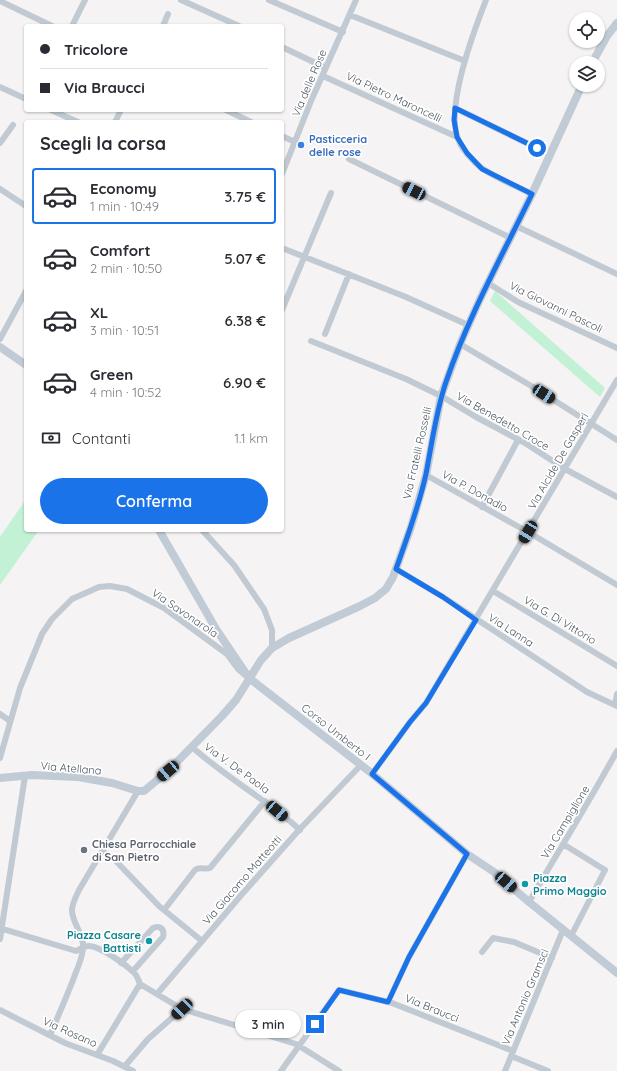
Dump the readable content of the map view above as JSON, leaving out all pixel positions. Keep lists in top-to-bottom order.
{
  "streets": {
    "main road": ["Via Fratelli Rosselli", "Corso Umberto I", "Via Atellana"],
    "street": [
      "Via delle Rose",
      "Via Pietro Maroncelli",
      "Via Giovanni Pascoli",
      "Via Benedetto Croce",
      "Via Alcide De Gasperi",
      "Via P. Donadio",
      "Via Savonarola",
      "Via G. Di Vittorio",
      "Via Lanna",
      "Via V. De Paola",
      "Via Campiglione",
      "Via Giacomo Matteotti",
      "Via Antonio Gramsci",
      "Via Braucci",
      "Via Rosano"
    ]
  },
  "crossings": [
    ["Via delle Rose", "Via Pietro Maroncelli"],
    ["Via Giovanni Pascoli", "Via Fratelli Rosselli"],
    ["Via Benedetto Croce", "Via Fratelli Rosselli"],
    ["Via Benedetto Croce", "Via Alcide De Gasperi"],
    ["Via Fratelli Rosselli", "Via P. Donadio"],
    ["Via Fratelli Rosselli", "Via Savonarola"],
    ["Via Fratelli Rosselli", "Via Lanna"],
    ["Via Fratelli Rosselli", "Corso Umberto I"],
    ["Via Fratelli Rosselli", "Via Atellana"],
    ["Via Fratelli Rosselli", "Via V. De Paola"],
    ["Via Alcide De Gasperi", "Via P. Donadio"],
    ["Via Alcide De Gasperi", "Via G. Di Vittorio"],
    ["Via Alcide De Gasperi", "Via Lanna"],
    ["Via Alcide De Gasperi", "Corso Umberto I"],
    ["Via Savonarola", "Corso Umberto I"],
    ["Corso Umberto I", "Via Campiglione"],
    ["Corso Umberto I", "Via Giacomo Matteotti"],
    ["Corso Umberto I", "Via Antonio Gramsci"],
    ["Via V. De Paola", "Via Giacomo Matteotti"],
    ["Via Antonio Gramsci", "Via Braucci"]
  ],
  "places": [
    "Pasticceria delle rose",
    "Chiesa Parrocchiale di San Pietro",
    "Piazza Primo Maggio",
    "Piazza Casare Battisti"
  ],
  "page": {
    "banner": ["Tricolore", "Via Braucci"],
    "heading": "Scegli la corsa",
    "list": [
      {
        "name": "Economy",
        "note": "1 min · 10:49",
        "value": "3.75 €"
      },
      {
        "name": "Comfort",
        "note": "2 min · 10:50",
        "value": "5.07 €"
      },
      {
        "name": "XL",
        "note": "3 min · 10:51",
        "value": "6.38 €"
      },
      {
        "name": "Green",
        "note": "4 min · 10:52",
        "value": "6.90 €"
      }
    ],
    "pay": ["Contanti", "1.1 km"],
    "buttons": "Conferma",
    "bubble": "3 min"
  }
}
